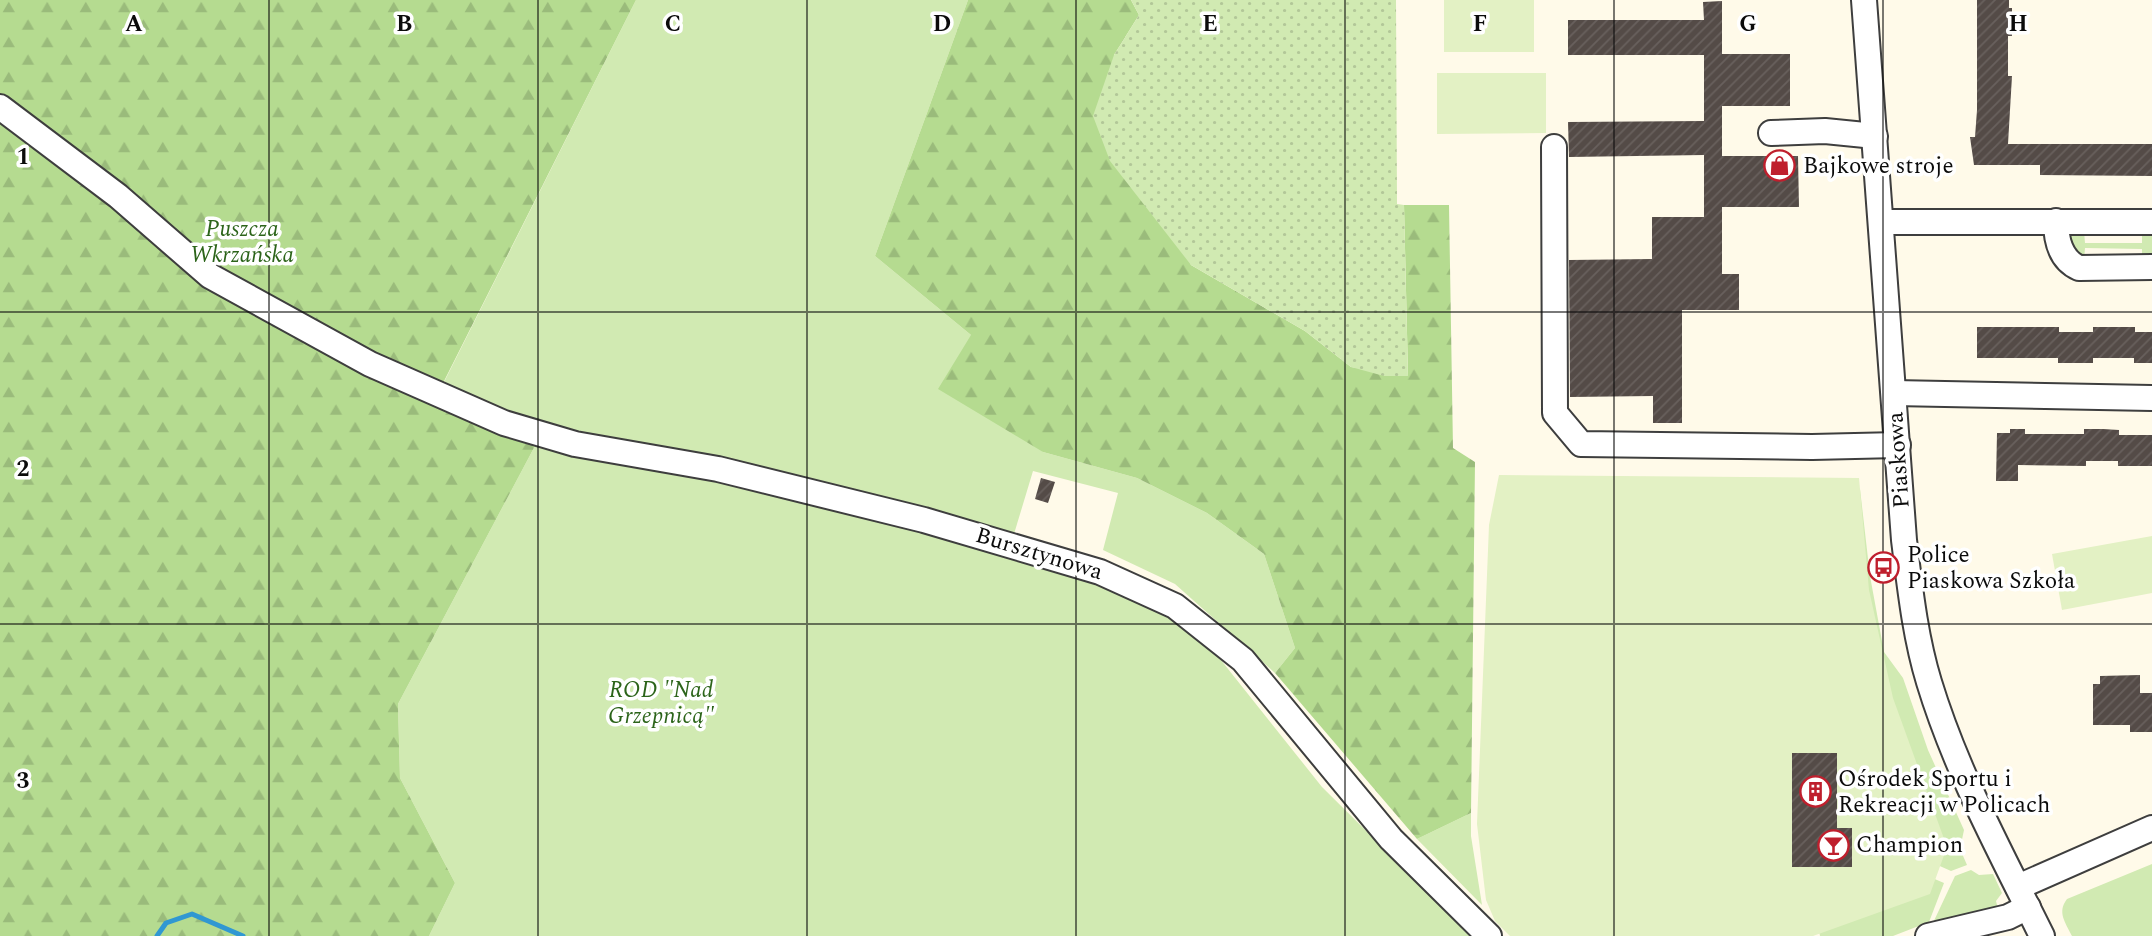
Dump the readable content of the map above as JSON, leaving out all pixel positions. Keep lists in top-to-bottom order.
{
  "streets": {
    "street": ["Piaskowa", "Bursztynowa"]
  },
  "parks": ["Puszcza Wkrzańska", "ROD \"Nad Grzepnicą\""],
  "places": {
    "shop": ["Bajkowe stroje"],
    "bus stop": ["Police Piaskowa Szkoła"],
    "building": ["Ośrodek Sportu i Rekreacji w Policach"],
    "bar": ["Champion"]
  },
  "grid": {
    "columns": [
      "A",
      "B",
      "C",
      "D",
      "E",
      "F",
      "G",
      "H"
    ],
    "rows": ["1", "2", "3"]
  }
}
